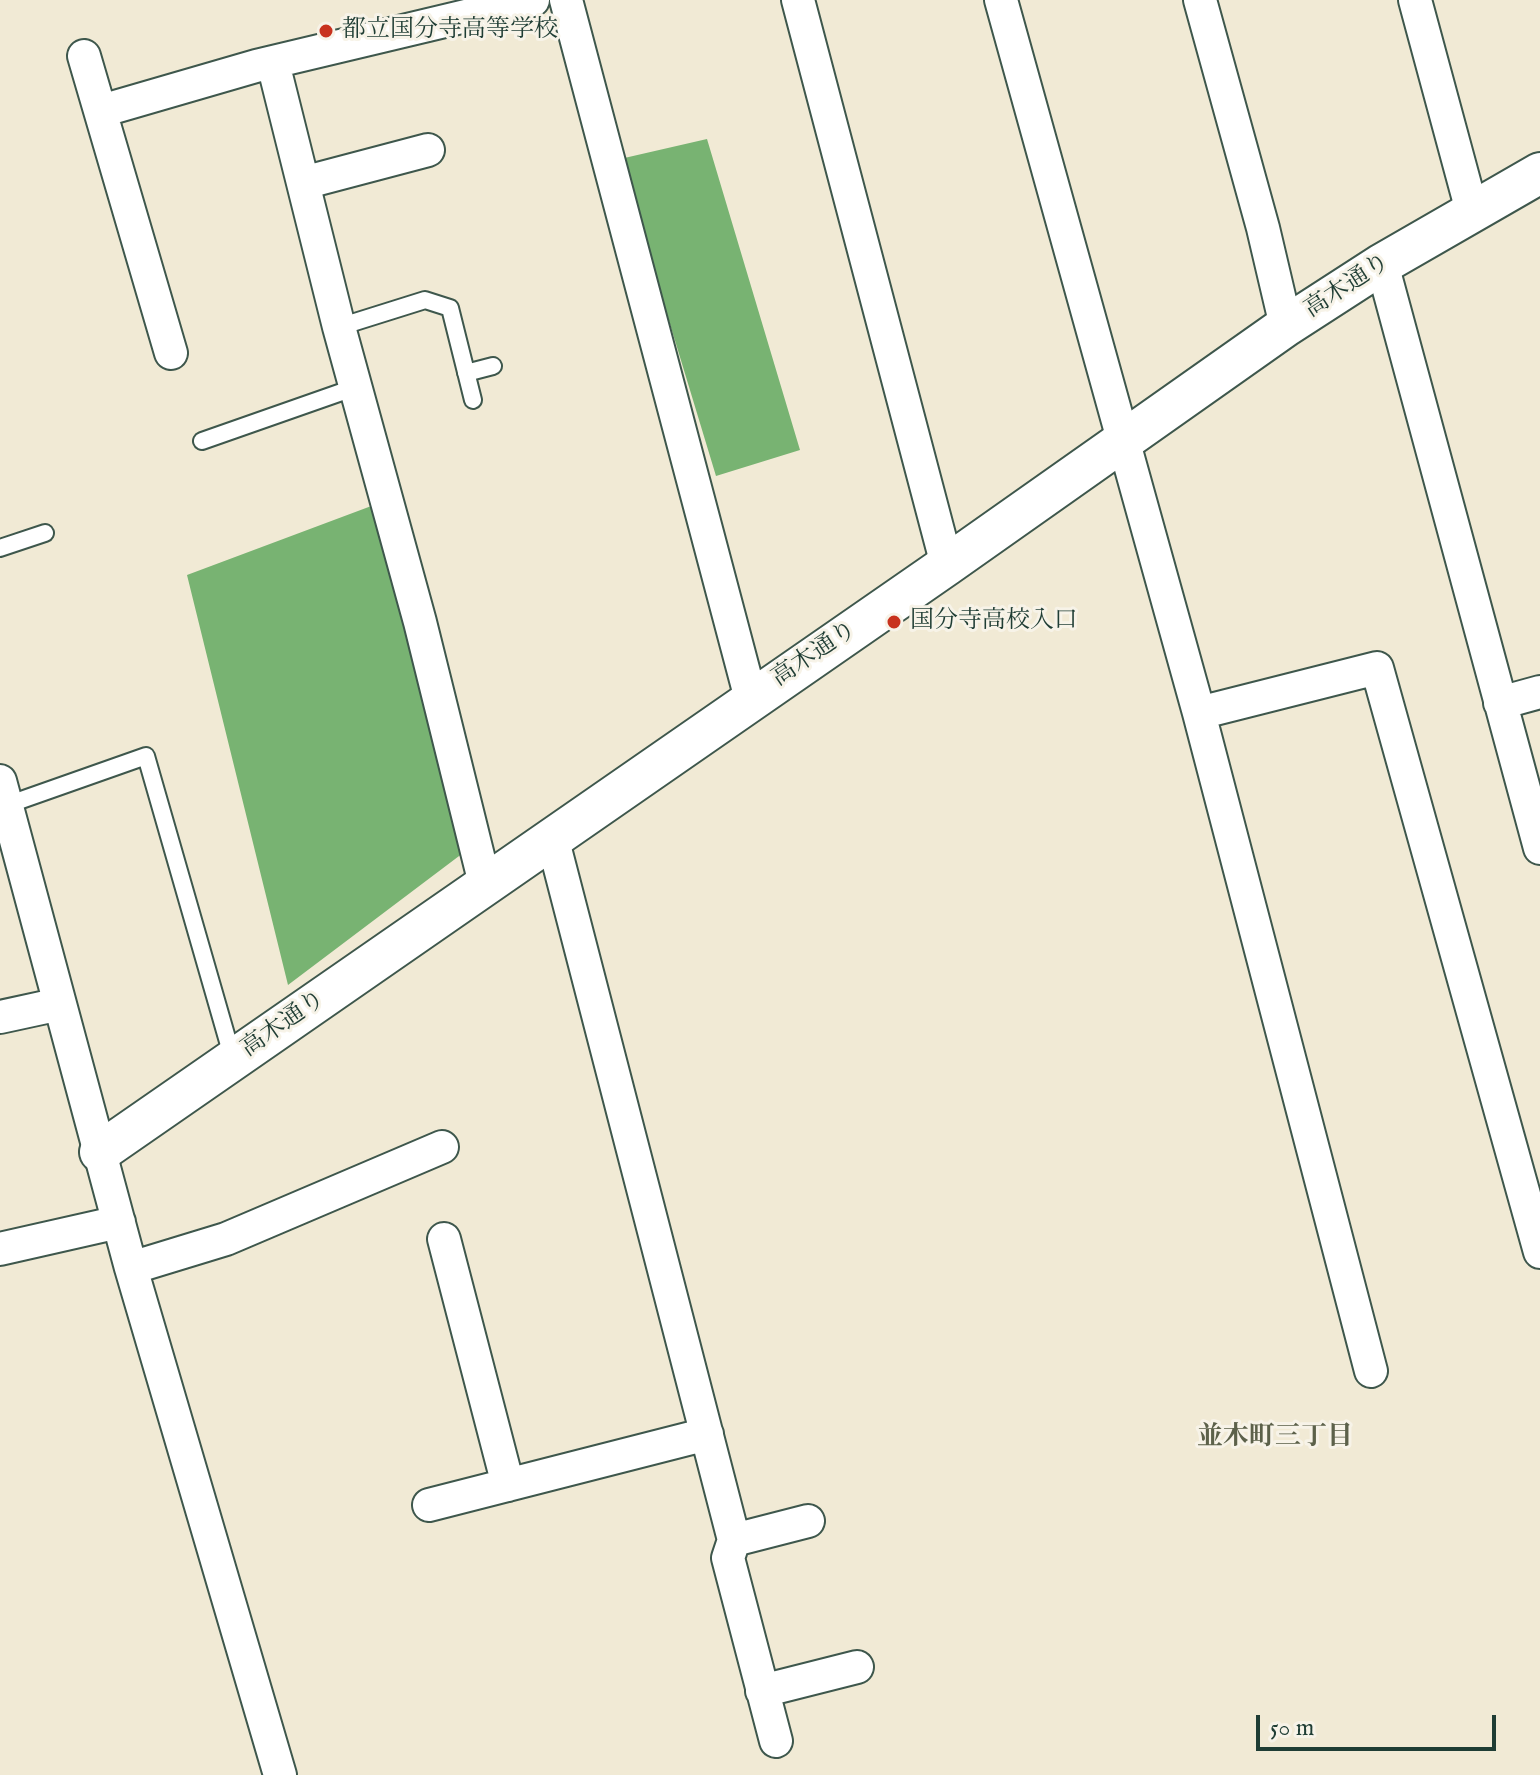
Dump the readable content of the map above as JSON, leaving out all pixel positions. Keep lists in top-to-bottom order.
{
  "streets": {
    "street": ["高木通り"]
  },
  "districts": ["並木町三丁目"],
  "places": ["都立国分寺高等学校", "国分寺高校入口"],
  "scale_bar": "50 m"
}
